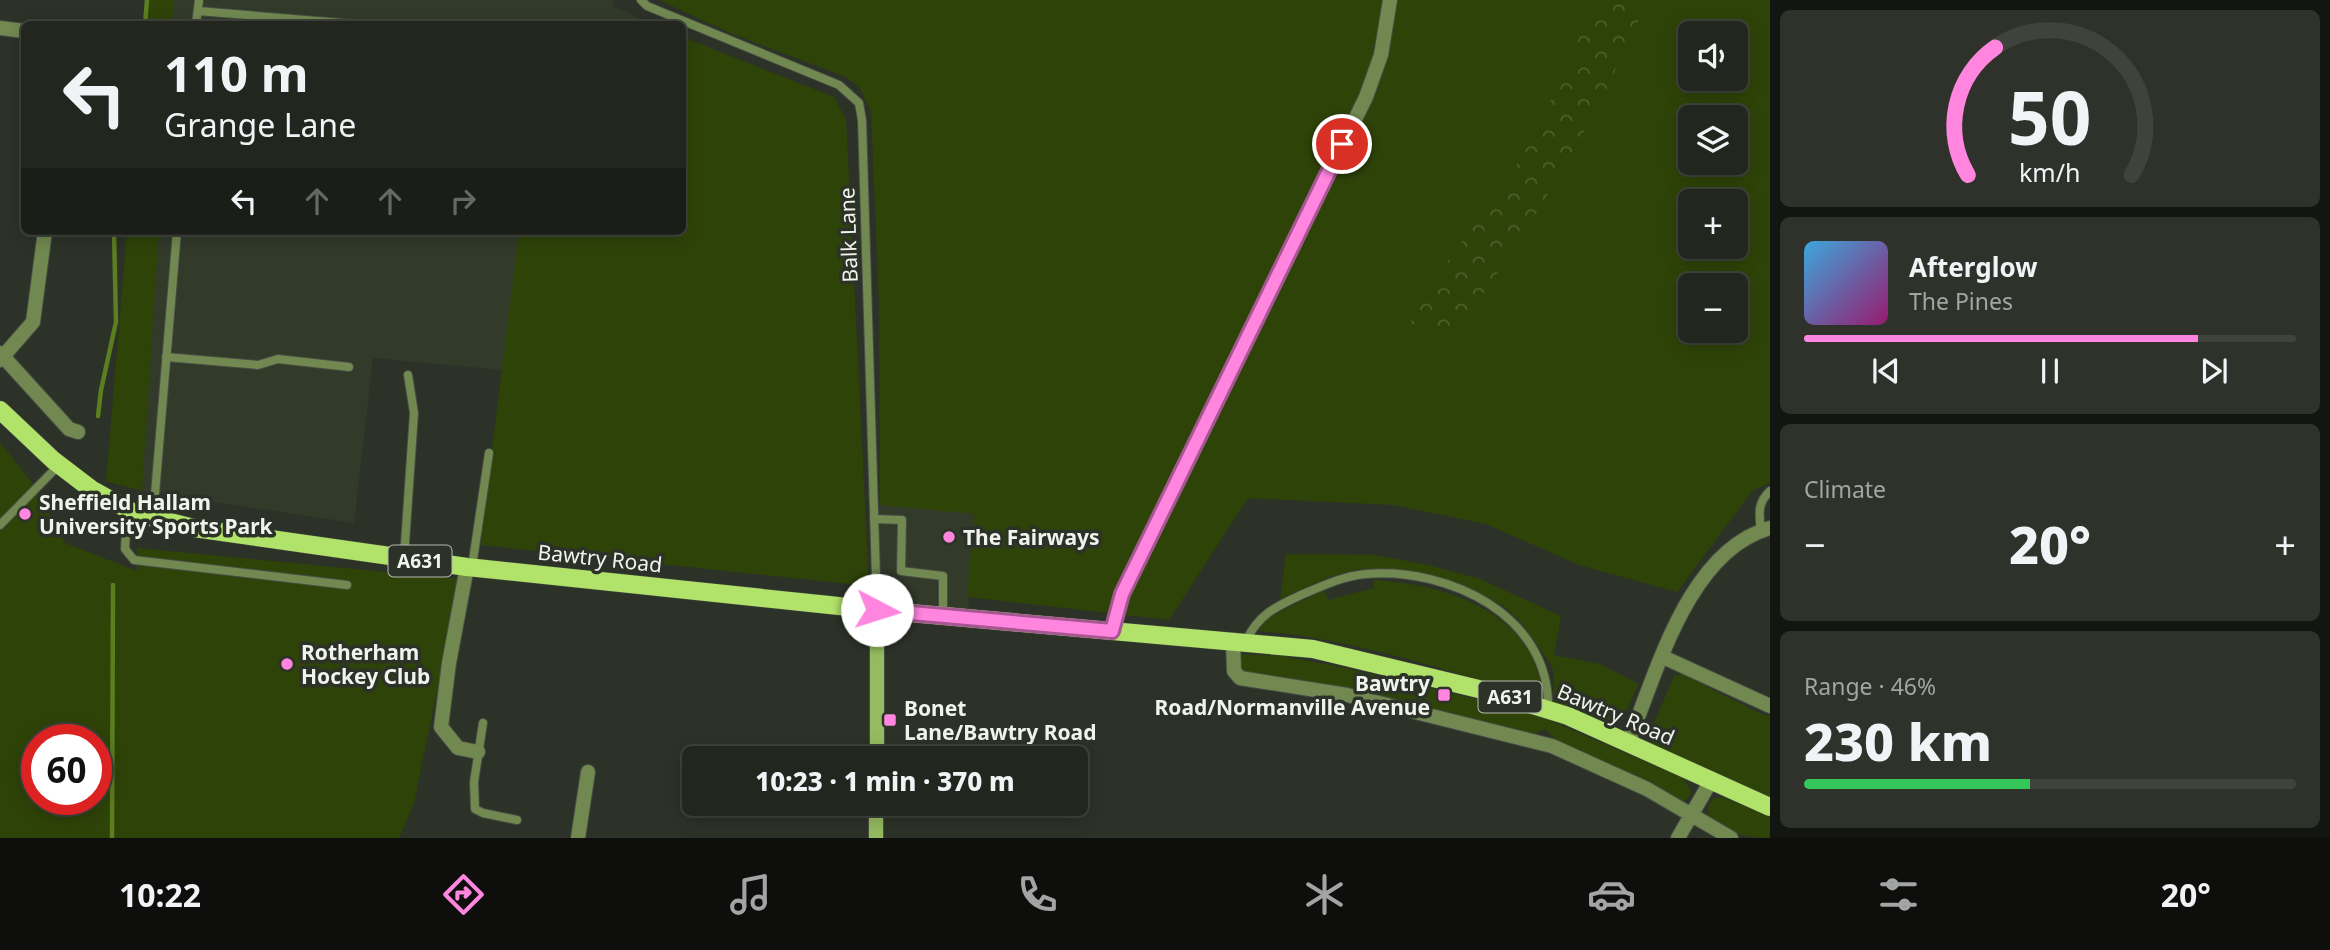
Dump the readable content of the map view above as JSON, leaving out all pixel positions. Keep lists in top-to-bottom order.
{
  "streets": {
    "main road": ["Bawtry Road", "A631"],
    "lane": ["Balk Lane"]
  },
  "crossings": [
    ["Balk Lane", "Bawtry Road"]
  ],
  "places": {
    "other": ["Sheffield Hallam University Sports Park", "The Fairways", "Rotherham Hockey Club"],
    "transit": ["Bawtry Road/Normanville Avenue", "Bonet Lane/Bawtry Road"]
  },
  "page": {
    "map_buttons": ["+", "−"],
    "turn": ["110 m", "Grange Lane"],
    "song": ["Afterglow", "The Pines"],
    "tile": [
      "Climate",
      ["Range · 46%", "230 km"]
    ],
    "heat": ["−", "20°", "+"],
    "limit": "60",
    "trip": "10:23 · 1 min · 370 m",
    "tabs": ["10:22", "20°"],
    "gauge": ["50", "km/h"]
  }
}
